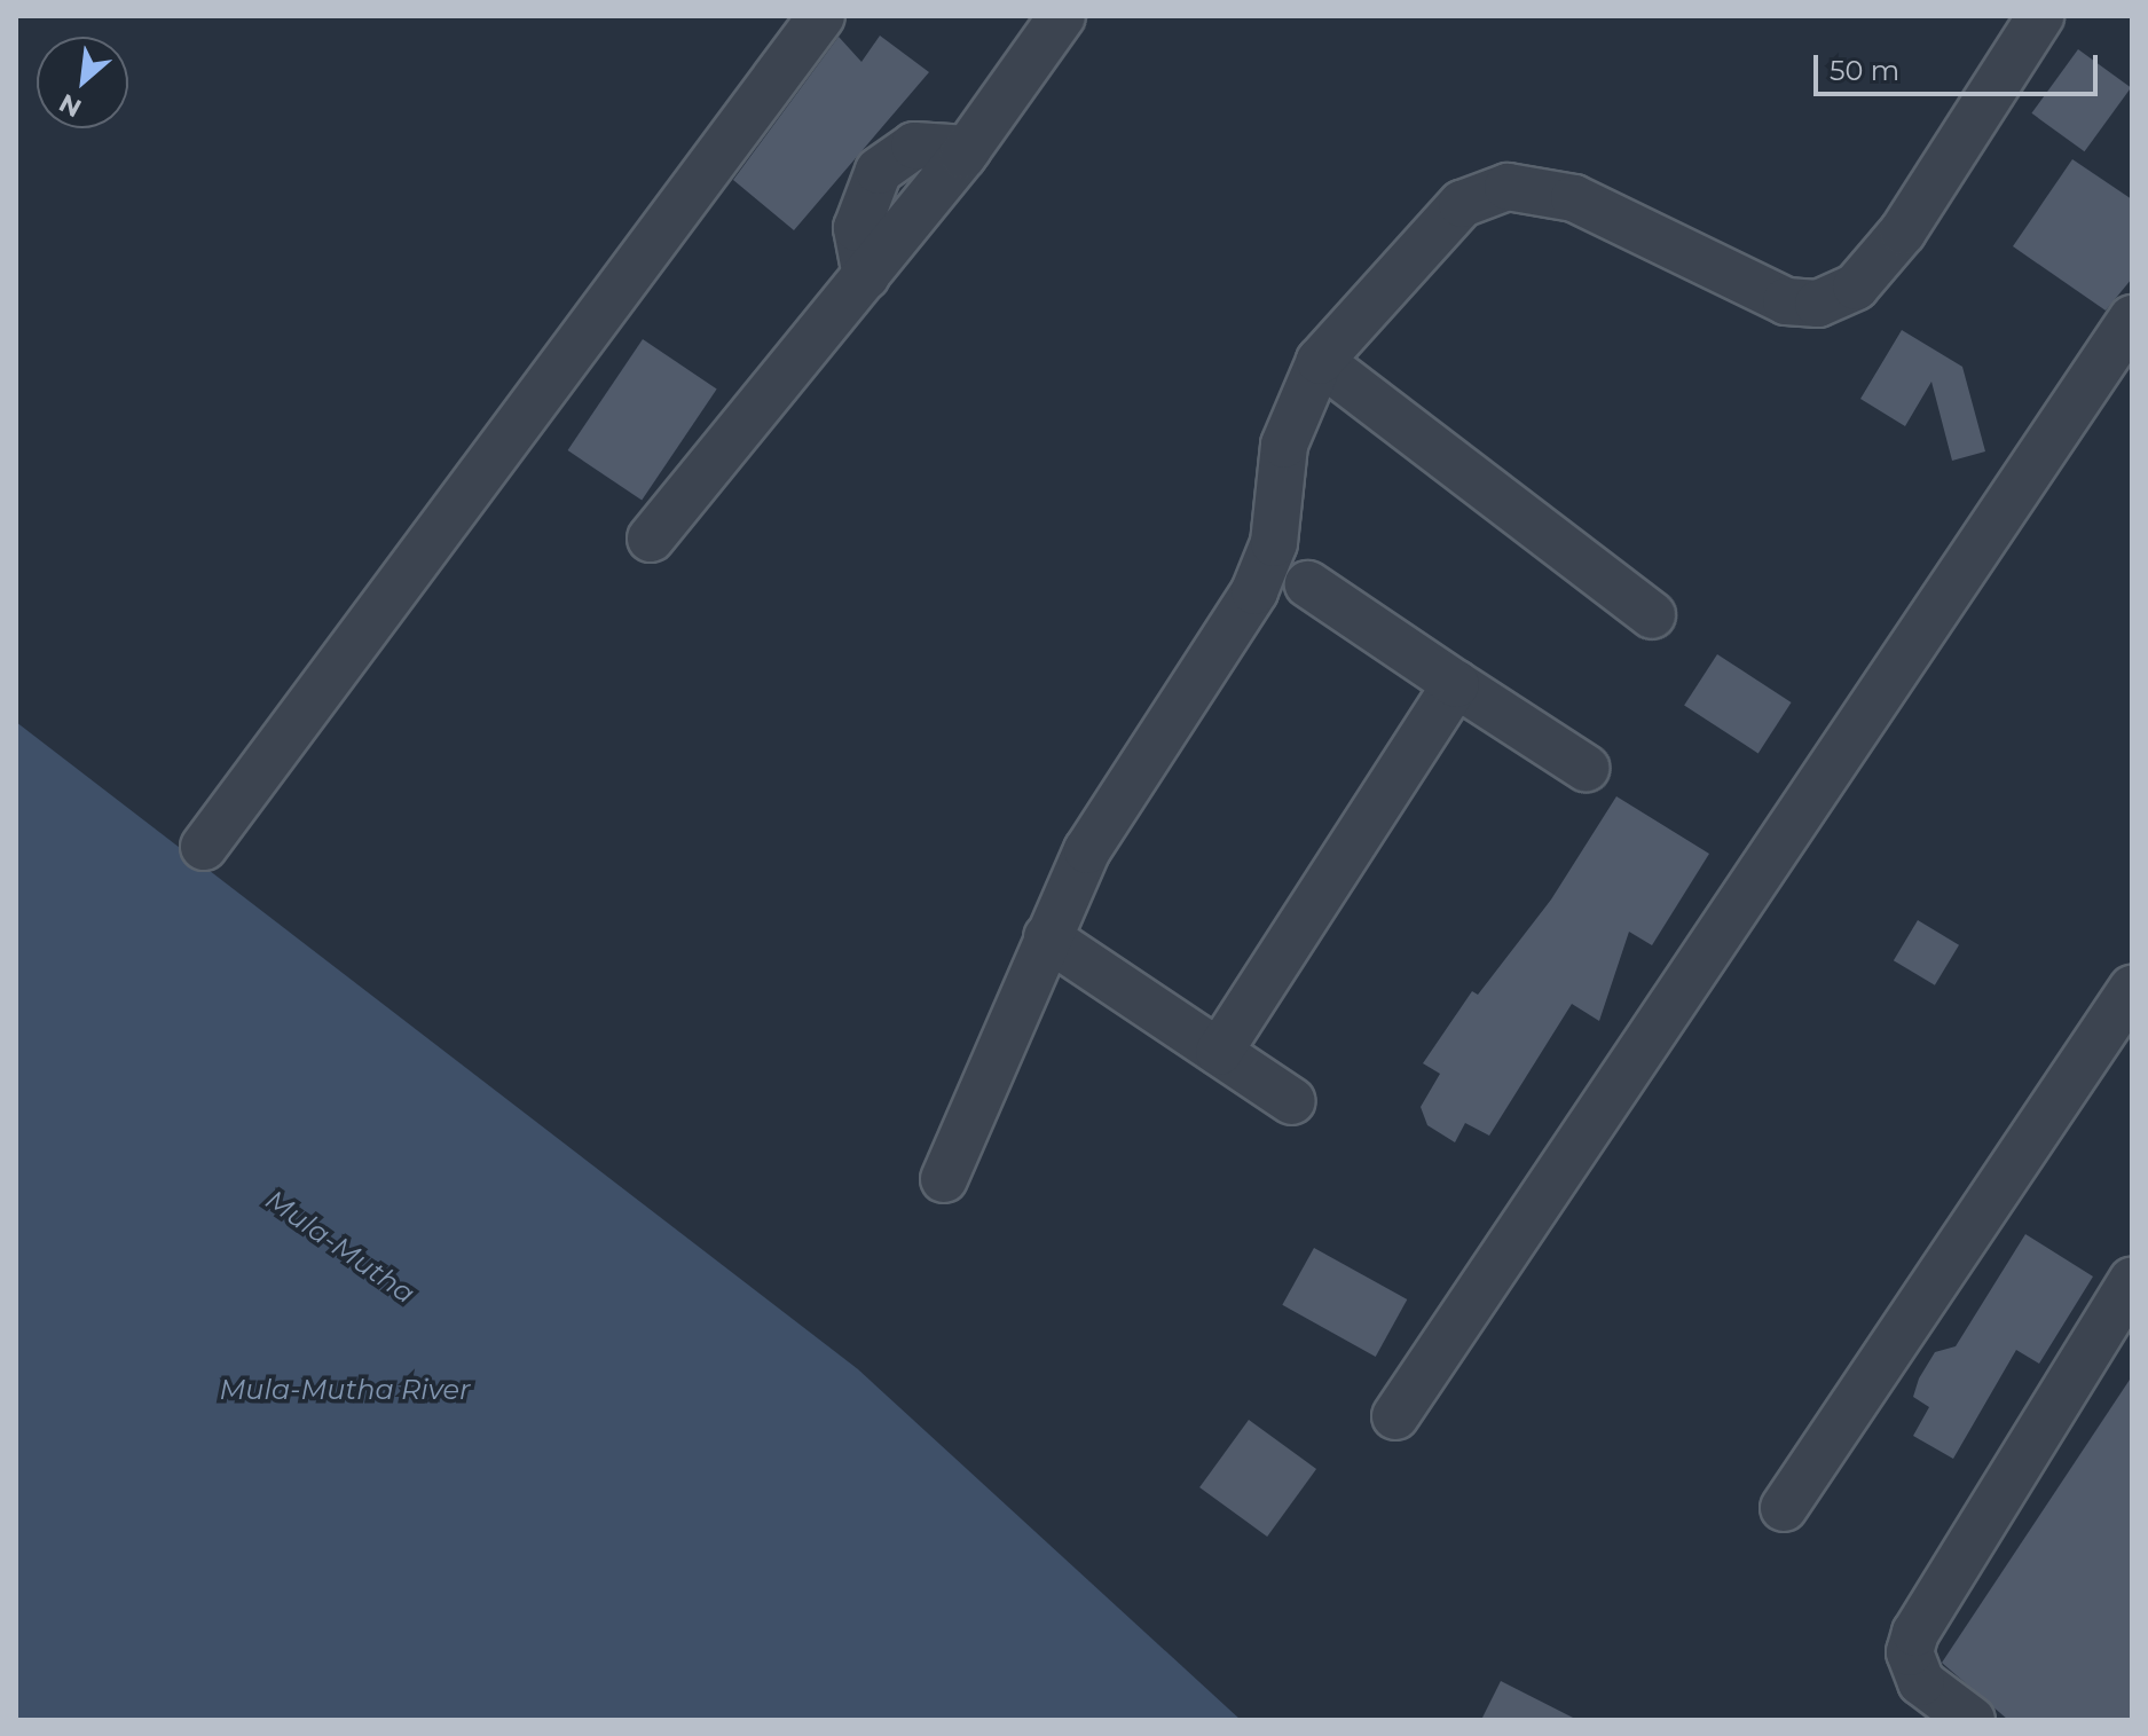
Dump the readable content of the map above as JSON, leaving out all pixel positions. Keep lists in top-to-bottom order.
{
  "water": ["Mula-Mutha", "Mula-Mutha River"],
  "scale_bar": "50 m",
  "north": "bottom left"
}
